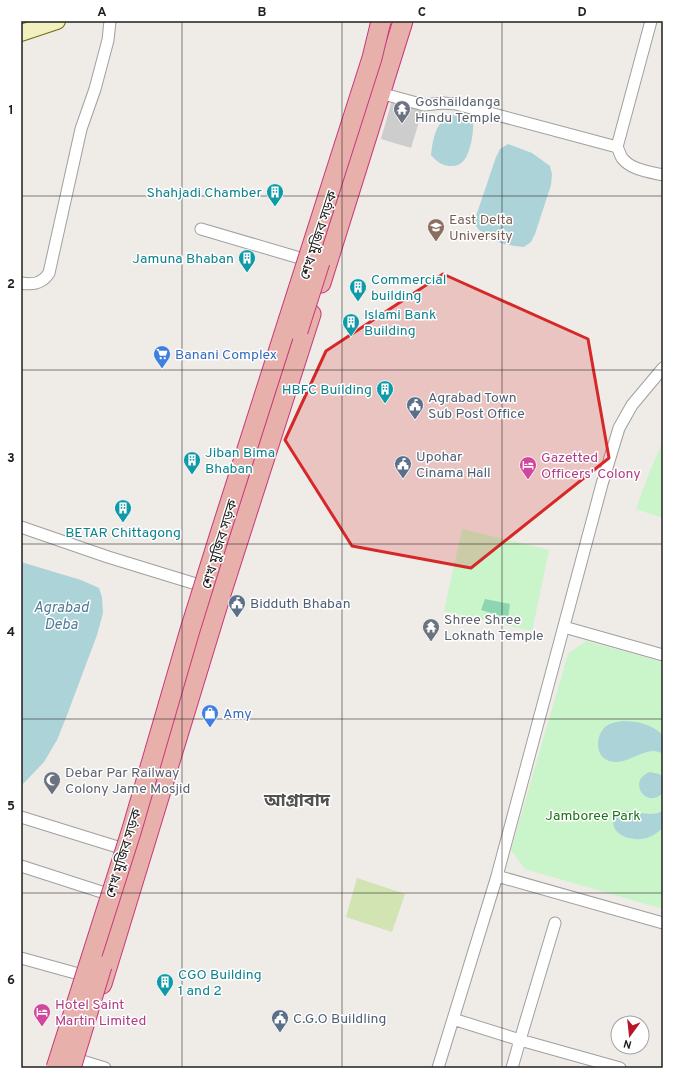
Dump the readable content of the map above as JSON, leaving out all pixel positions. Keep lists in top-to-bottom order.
{
  "streets": {
    "highway": ["শেখ মুজিব সড়ক"]
  },
  "districts": ["আগ্রাবাদ"],
  "water": ["Agrabad Deba"],
  "parks": ["Jamboree Park"],
  "places": {
    "temple": ["Goshaildanga Hindu Temple", "Shree Shree Loknath Temple"],
    "building": [
      "Shahjadi Chamber",
      "Jamuna Bhaban",
      "Commercial building",
      "Islami Bank Building",
      "HBFC Building",
      "Jiban Bima Bhaban",
      "BETAR Chittagong",
      "CGO Building 1 and 2"
    ],
    "school or university": ["East Delta University"],
    "supermarket": ["Banani Complex"],
    "public building": [
      "Agrabad Town Sub Post Office",
      "Upohar Cinama Hall",
      "Bidduth Bhaban",
      "C.G.O Buildling"
    ],
    "hotel": ["Gazetted Officers' Colony", "Hotel Saint Martin Limited"],
    "shop": ["Amy"],
    "mosque": ["Debar Par Railway Colony Jame Mosjid"]
  },
  "north": "bottom",
  "grid": {
    "columns": [
      "A",
      "B",
      "C",
      "D"
    ],
    "rows": [
      "1",
      "2",
      "3",
      "4",
      "5",
      "6"
    ]
  }
}
